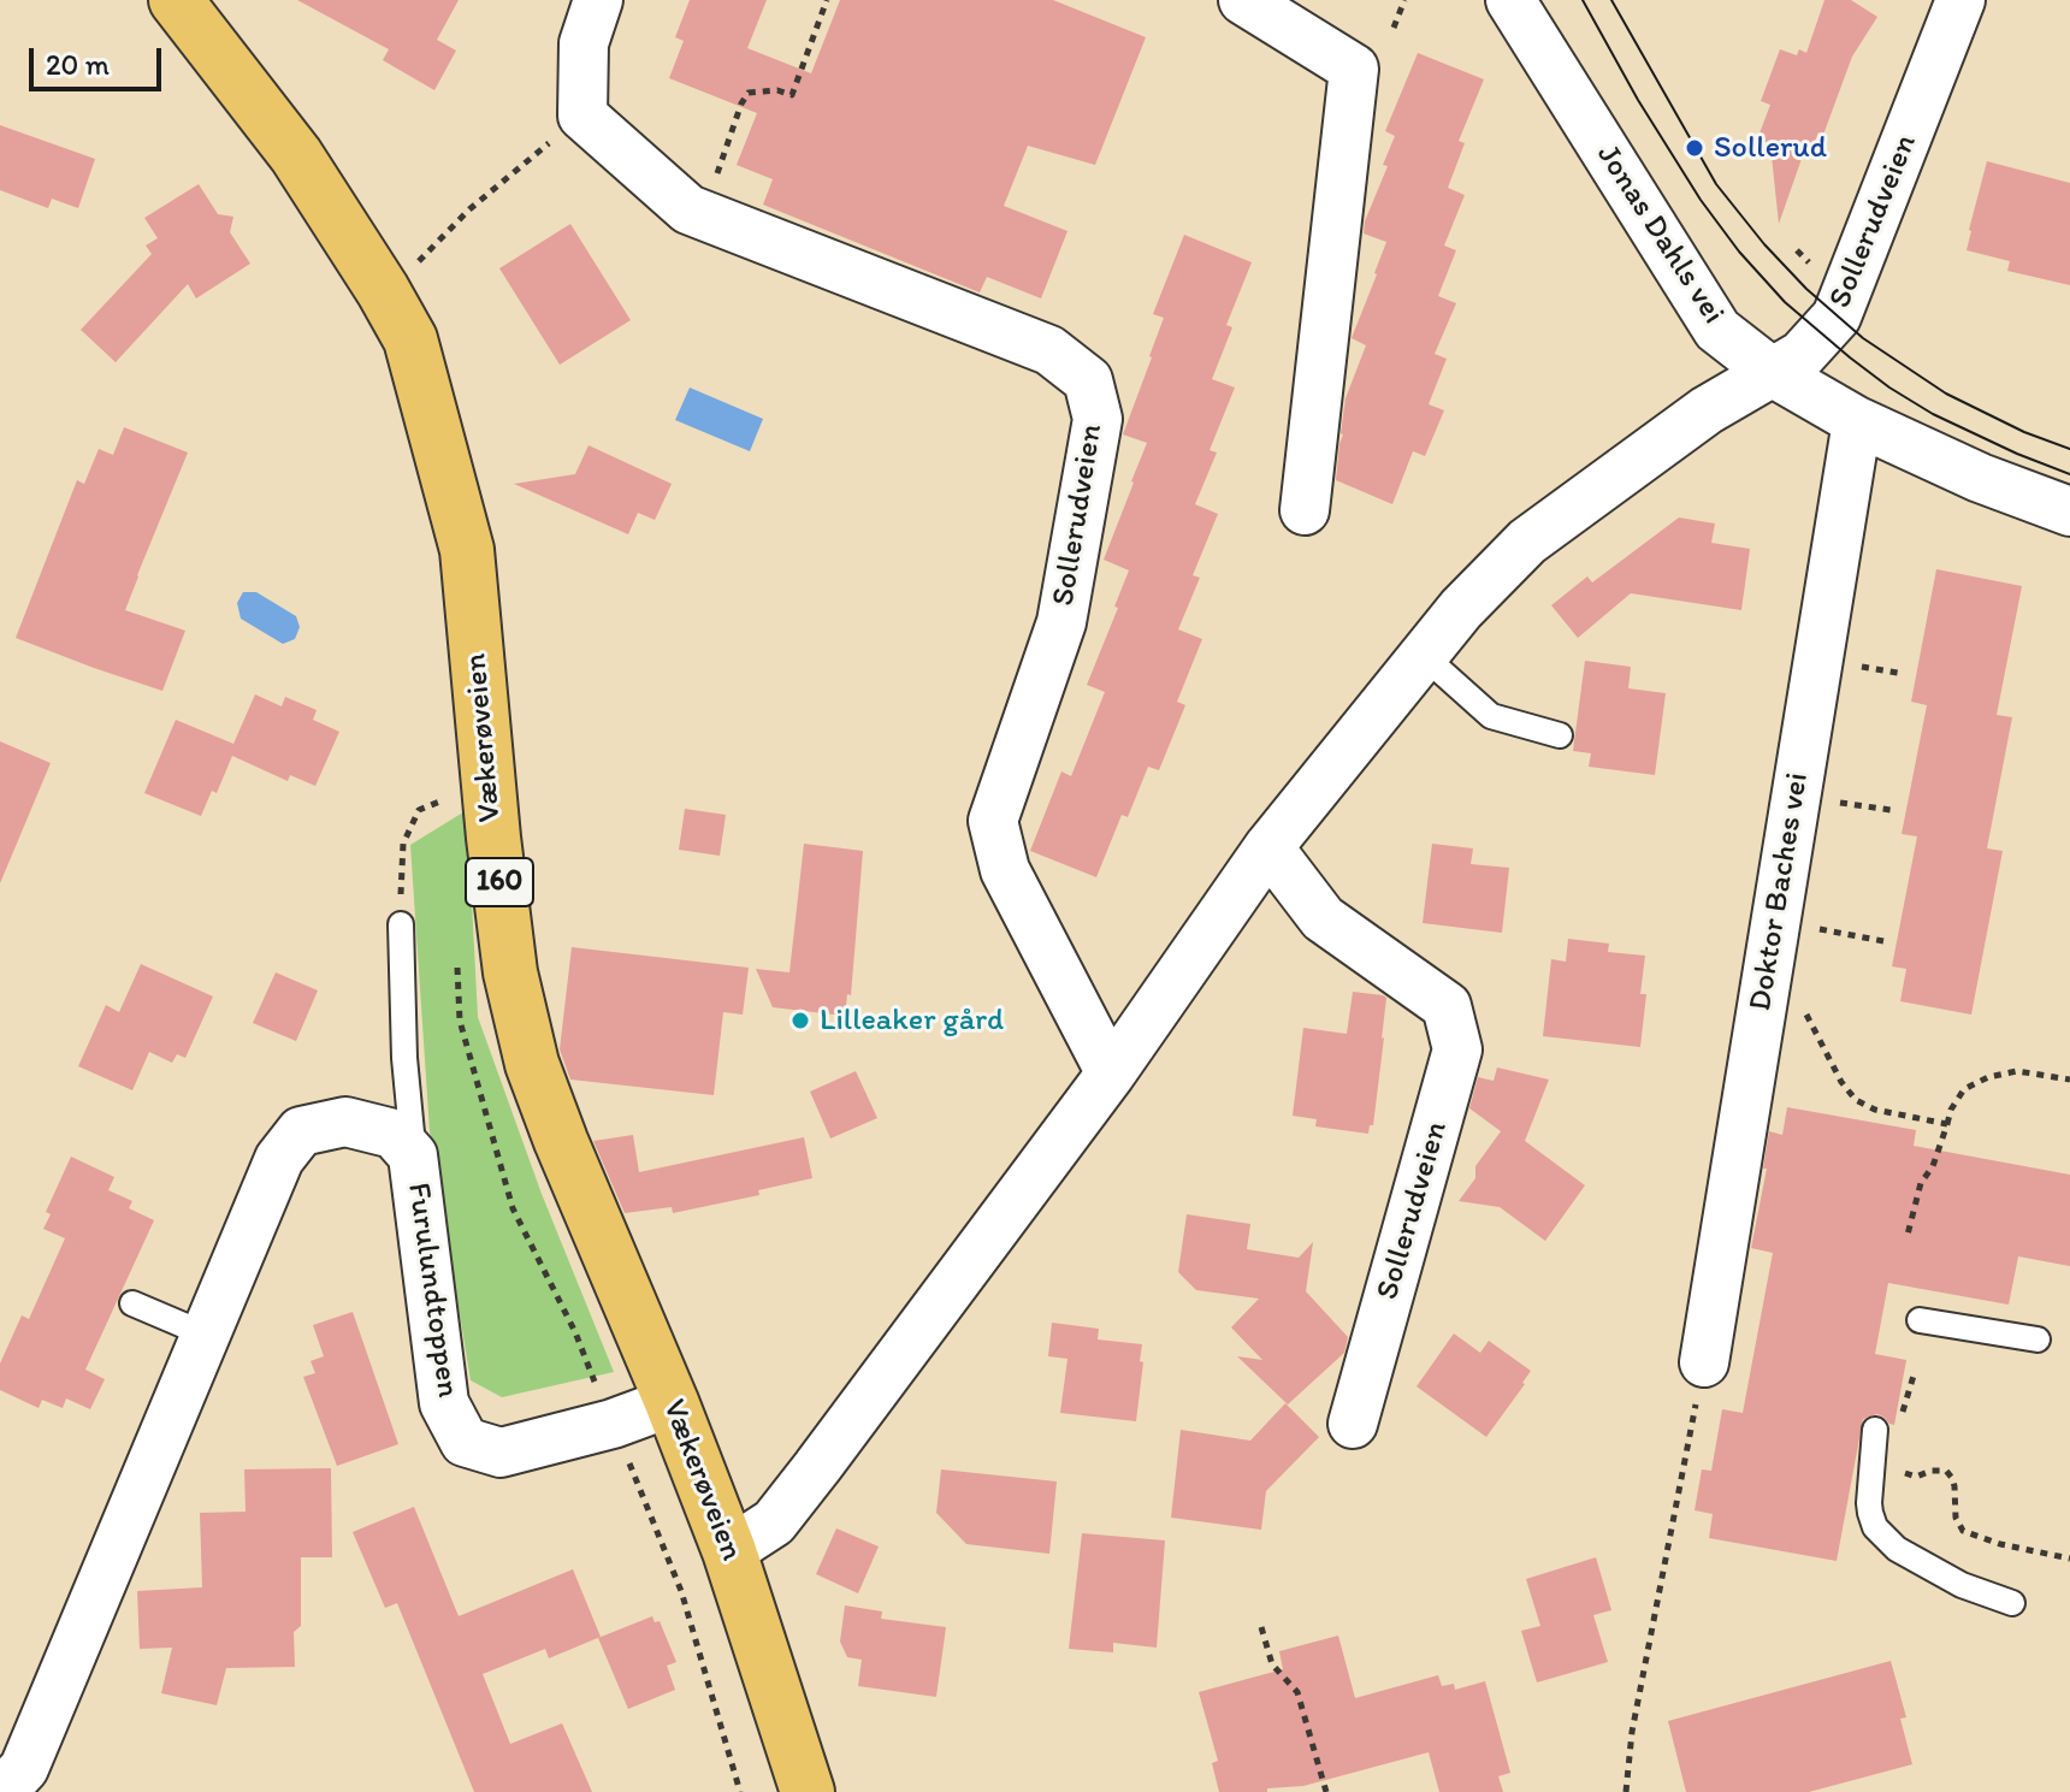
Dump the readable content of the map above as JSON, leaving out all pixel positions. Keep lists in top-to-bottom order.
{
  "streets": {
    "main road": ["Vækerøveien", "160"],
    "street": [
      "Sollerudveien",
      "Jonas Dahls vei",
      "Doktor Baches vei",
      "Furulundtoppen"
    ]
  },
  "crossings": [
    ["Sollerudveien", "Jonas Dahls vei"],
    ["Sollerudveien", "Vækerøveien"],
    ["Jonas Dahls vei", "Doktor Baches vei"],
    ["Vækerøveien", "Furulundtoppen"]
  ],
  "places": ["Sollerud", "Lilleaker gård"],
  "scale_bar": "20 m"
}
